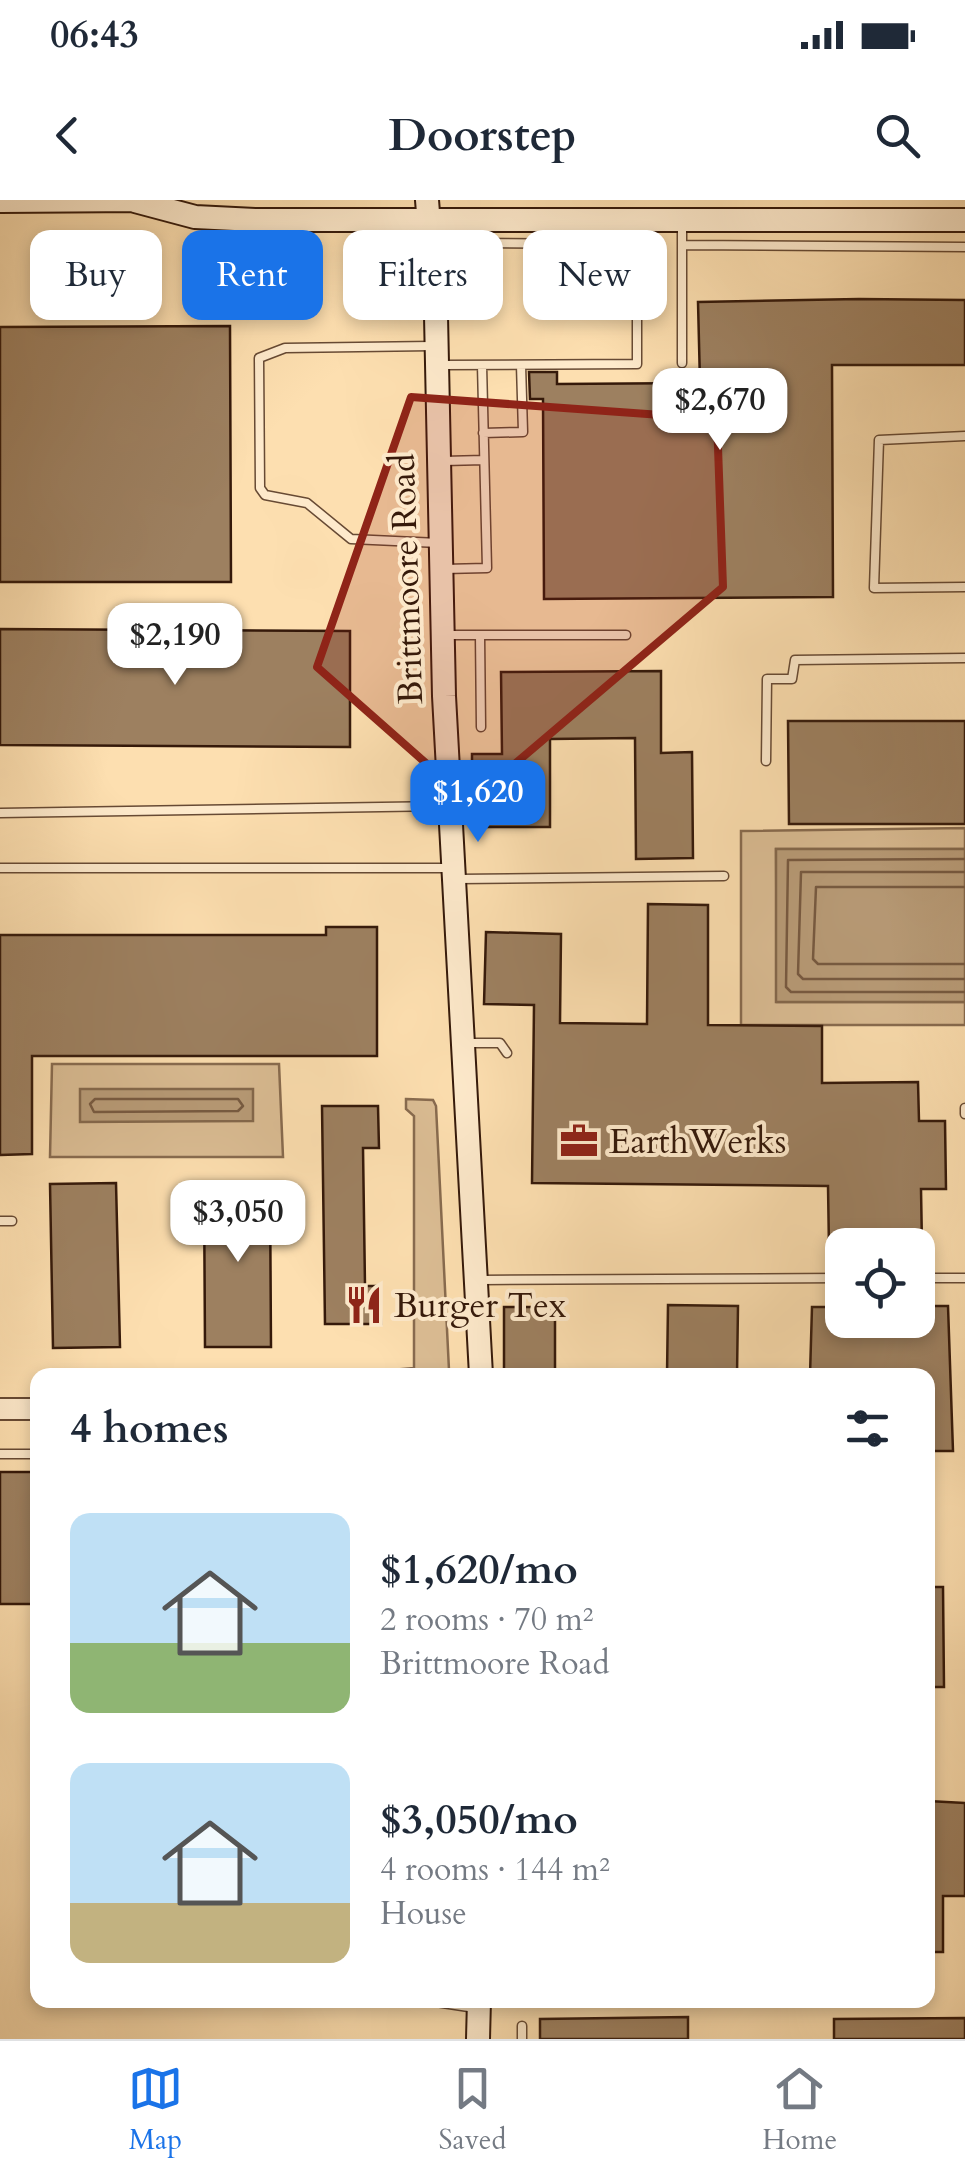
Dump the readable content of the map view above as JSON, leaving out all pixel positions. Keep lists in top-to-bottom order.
{
  "streets": {
    "main road": ["Brittmoore Road"]
  },
  "places": {
    "office": ["EarthWerks"],
    "restaurant": ["Burger Tex"]
  },
  "page": {
    "status": "06:43",
    "header": "Doorstep",
    "chip": [
      "Buy",
      "Rent",
      "Filters",
      "New"
    ],
    "price": [
      "$2,670",
      "$2,190",
      "$1,620",
      "$3,050"
    ],
    "heading": "4 homes",
    "list": [
      {
        "name": "$1,620/mo",
        "note": "2 rooms · 70 m² · Brittmoore Road"
      },
      {
        "name": "$3,050/mo",
        "note": "4 rooms · 144 m² · House"
      }
    ],
    "tabs": ["Map", "Saved", "Home"]
  }
}
